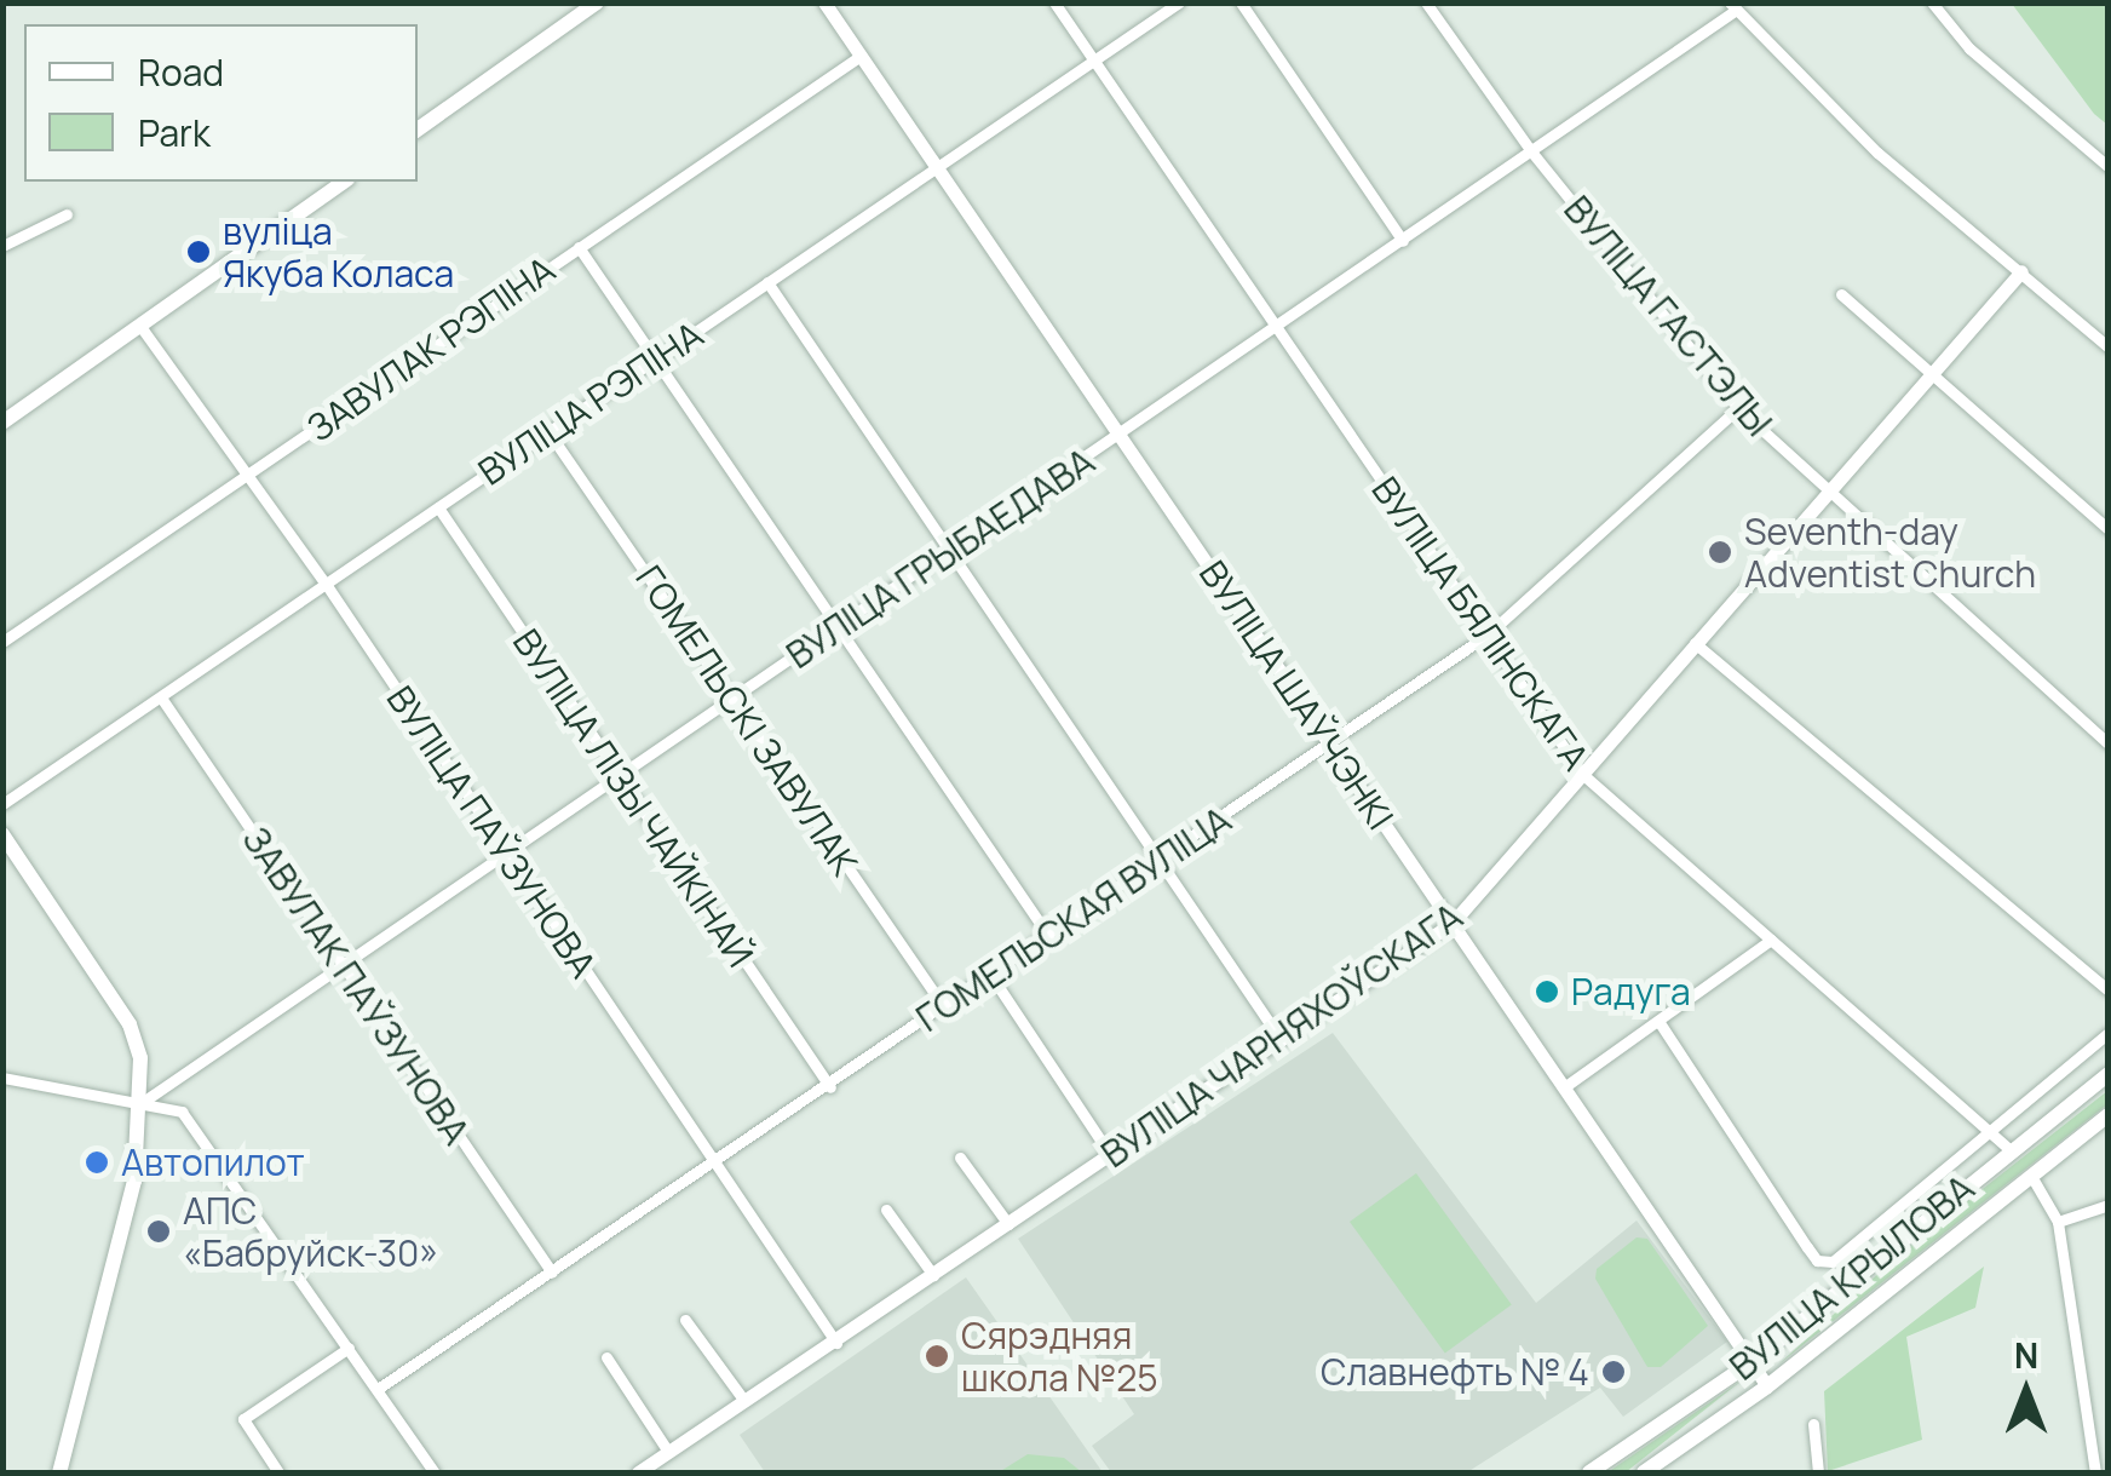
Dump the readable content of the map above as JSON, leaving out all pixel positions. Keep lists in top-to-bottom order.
{
  "streets": {
    "main road": ["ВУЛІЦА КРЫЛОВА"],
    "street": [
      "ВУЛІЦА ГАСТЭЛЫ",
      "ЗАВУЛАК РЭПІНА",
      "ВУЛІЦА РЭПІНА",
      "ВУЛІЦА ГРЫБАЕДАВА",
      "ВУЛІЦА БЯЛІНСКАГА",
      "ВУЛІЦА ШАЎЧЭНКІ",
      "ГОМЕЛЬСКІ ЗАВУЛАК",
      "ВУЛІЦА ЛІЗЫ ЧАЙКІНАЙ",
      "ВУЛІЦА ПАЎЗУНОВА",
      "ГОМЕЛЬСКАЯ ВУЛІЦА",
      "ЗАВУЛАК ПАЎЗУНОВА",
      "ВУЛІЦА ЧАРНЯХОЎСКАГА"
    ]
  },
  "crossings": [
    ["ВУЛІЦА ГАСТЭЛЫ", "ВУЛІЦА ГРЫБАЕДАВА"],
    ["ВУЛІЦА ГАСТЭЛЫ", "ГОМЕЛЬСКАЯ ВУЛІЦА"],
    ["ВУЛІЦА ГАСТЭЛЫ", "ВУЛІЦА ЧАРНЯХОЎСКАГА"],
    ["ЗАВУЛАК РЭПІНА", "ВУЛІЦА ШАЎЧЭНКІ"],
    ["ЗАВУЛАК РЭПІНА", "ВУЛІЦА ПАЎЗУНОВА"],
    ["ВУЛІЦА РЭПІНА", "ВУЛІЦА БЯЛІНСКАГА"],
    ["ВУЛІЦА РЭПІНА", "ВУЛІЦА ШАЎЧЭНКІ"],
    ["ВУЛІЦА РЭПІНА", "ГОМЕЛЬСКІ ЗАВУЛАК"],
    ["ВУЛІЦА РЭПІНА", "ВУЛІЦА ЛІЗЫ ЧАЙКІНАЙ"],
    ["ВУЛІЦА РЭПІНА", "ВУЛІЦА ПАЎЗУНОВА"],
    ["ВУЛІЦА РЭПІНА", "ЗАВУЛАК ПАЎЗУНОВА"],
    ["ВУЛІЦА ГРЫБАЕДАВА", "ВУЛІЦА БЯЛІНСКАГА"],
    ["ВУЛІЦА ГРЫБАЕДАВА", "ВУЛІЦА ШАЎЧЭНКІ"],
    ["ВУЛІЦА ГРЫБАЕДАВА", "ГОМЕЛЬСКІ ЗАВУЛАК"],
    ["ВУЛІЦА ГРЫБАЕДАВА", "ВУЛІЦА ЛІЗЫ ЧАЙКІНАЙ"],
    ["ВУЛІЦА ГРЫБАЕДАВА", "ВУЛІЦА ПАЎЗУНОВА"],
    ["ВУЛІЦА ГРЫБАЕДАВА", "ЗАВУЛАК ПАЎЗУНОВА"],
    ["ВУЛІЦА БЯЛІНСКАГА", "ГОМЕЛЬСКАЯ ВУЛІЦА"],
    ["ВУЛІЦА БЯЛІНСКАГА", "ВУЛІЦА ЧАРНЯХОЎСКАГА"],
    ["ВУЛІЦА БЯЛІНСКАГА", "ВУЛІЦА КРЫЛОВА"],
    ["ВУЛІЦА ШАЎЧЭНКІ", "ГОМЕЛЬСКАЯ ВУЛІЦА"],
    ["ВУЛІЦА ШАЎЧЭНКІ", "ВУЛІЦА ЧАРНЯХОЎСКАГА"],
    ["ВУЛІЦА ШАЎЧЭНКІ", "ВУЛІЦА КРЫЛОВА"],
    ["ГОМЕЛЬСКІ ЗАВУЛАК", "ГОМЕЛЬСКАЯ ВУЛІЦА"],
    ["ВУЛІЦА ЛІЗЫ ЧАЙКІНАЙ", "ГОМЕЛЬСКАЯ ВУЛІЦА"],
    ["ВУЛІЦА ПАЎЗУНОВА", "ГОМЕЛЬСКАЯ ВУЛІЦА"],
    ["ВУЛІЦА ПАЎЗУНОВА", "ВУЛІЦА ЧАРНЯХОЎСКАГА"],
    ["ГОМЕЛЬСКАЯ ВУЛІЦА", "ЗАВУЛАК ПАЎЗУНОВА"]
  ],
  "places": [
    "вуліца Якуба Коласа",
    "Seventh-day Adventist Church",
    "Радуга",
    "Автопилот",
    "АПС «Бабруйск-30»",
    "Сярэдняя школа №25",
    "Славнефть № 4"
  ],
  "legend": ["Road", "Park"],
  "north": "top"
}
